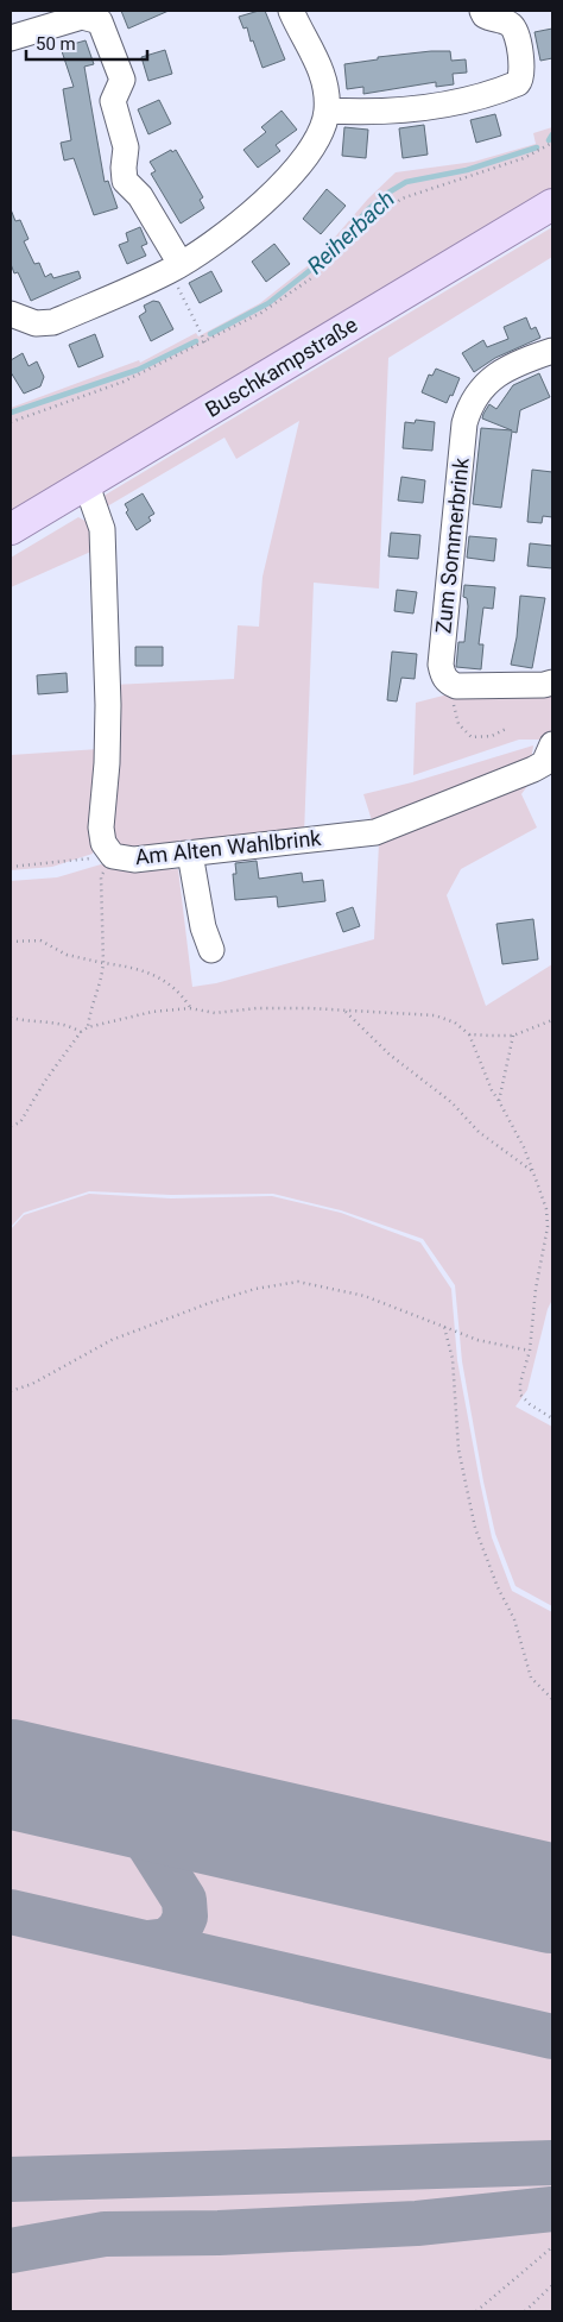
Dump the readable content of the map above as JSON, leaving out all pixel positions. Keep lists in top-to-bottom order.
{
  "streets": {
    "main road": ["Buschkampstraße"],
    "street": ["Zum Sommerbrink", "Am Alten Wahlbrink"]
  },
  "crossings": [
    ["Buschkampstraße", "Am Alten Wahlbrink"]
  ],
  "water": ["Reiherbach"],
  "scale_bar": "50 m"
}
